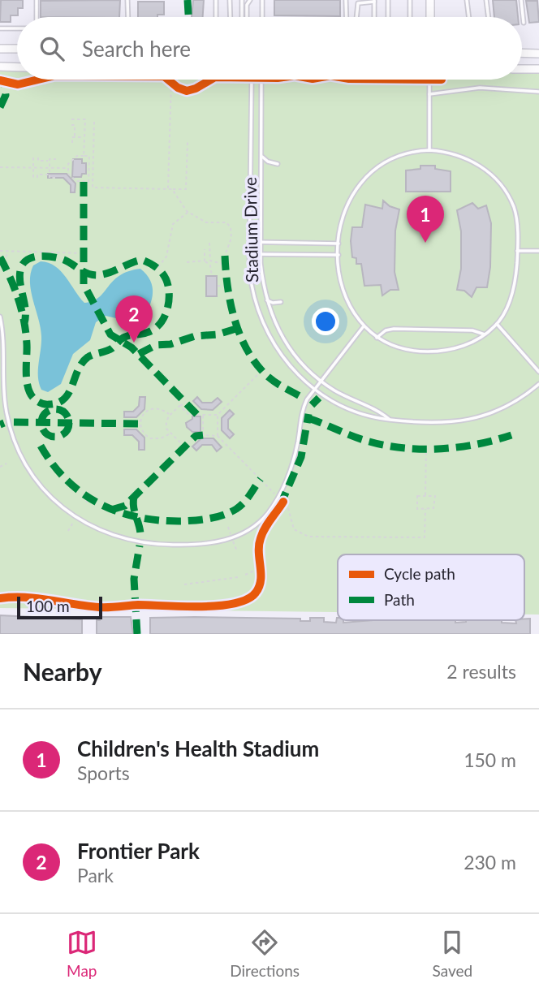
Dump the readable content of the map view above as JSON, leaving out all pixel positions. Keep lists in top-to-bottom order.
{
  "streets": {
    "lane": ["Stadium Drive"]
  },
  "legend": ["Cycle path", "Path"],
  "scale_bar": "100 m",
  "page": {
    "search": "Search here",
    "pins": ["1", "2"],
    "scale": "100 m",
    "heading": ["Nearby", "2 results"],
    "list": [
      {
        "mark": "1",
        "name": "Children's Health Stadium",
        "note": "Sports",
        "value": "150 m"
      },
      {
        "mark": "2",
        "name": "Frontier Park",
        "note": "Park",
        "value": "230 m"
      }
    ],
    "nav": ["Map", "Directions", "Saved"]
  }
}
